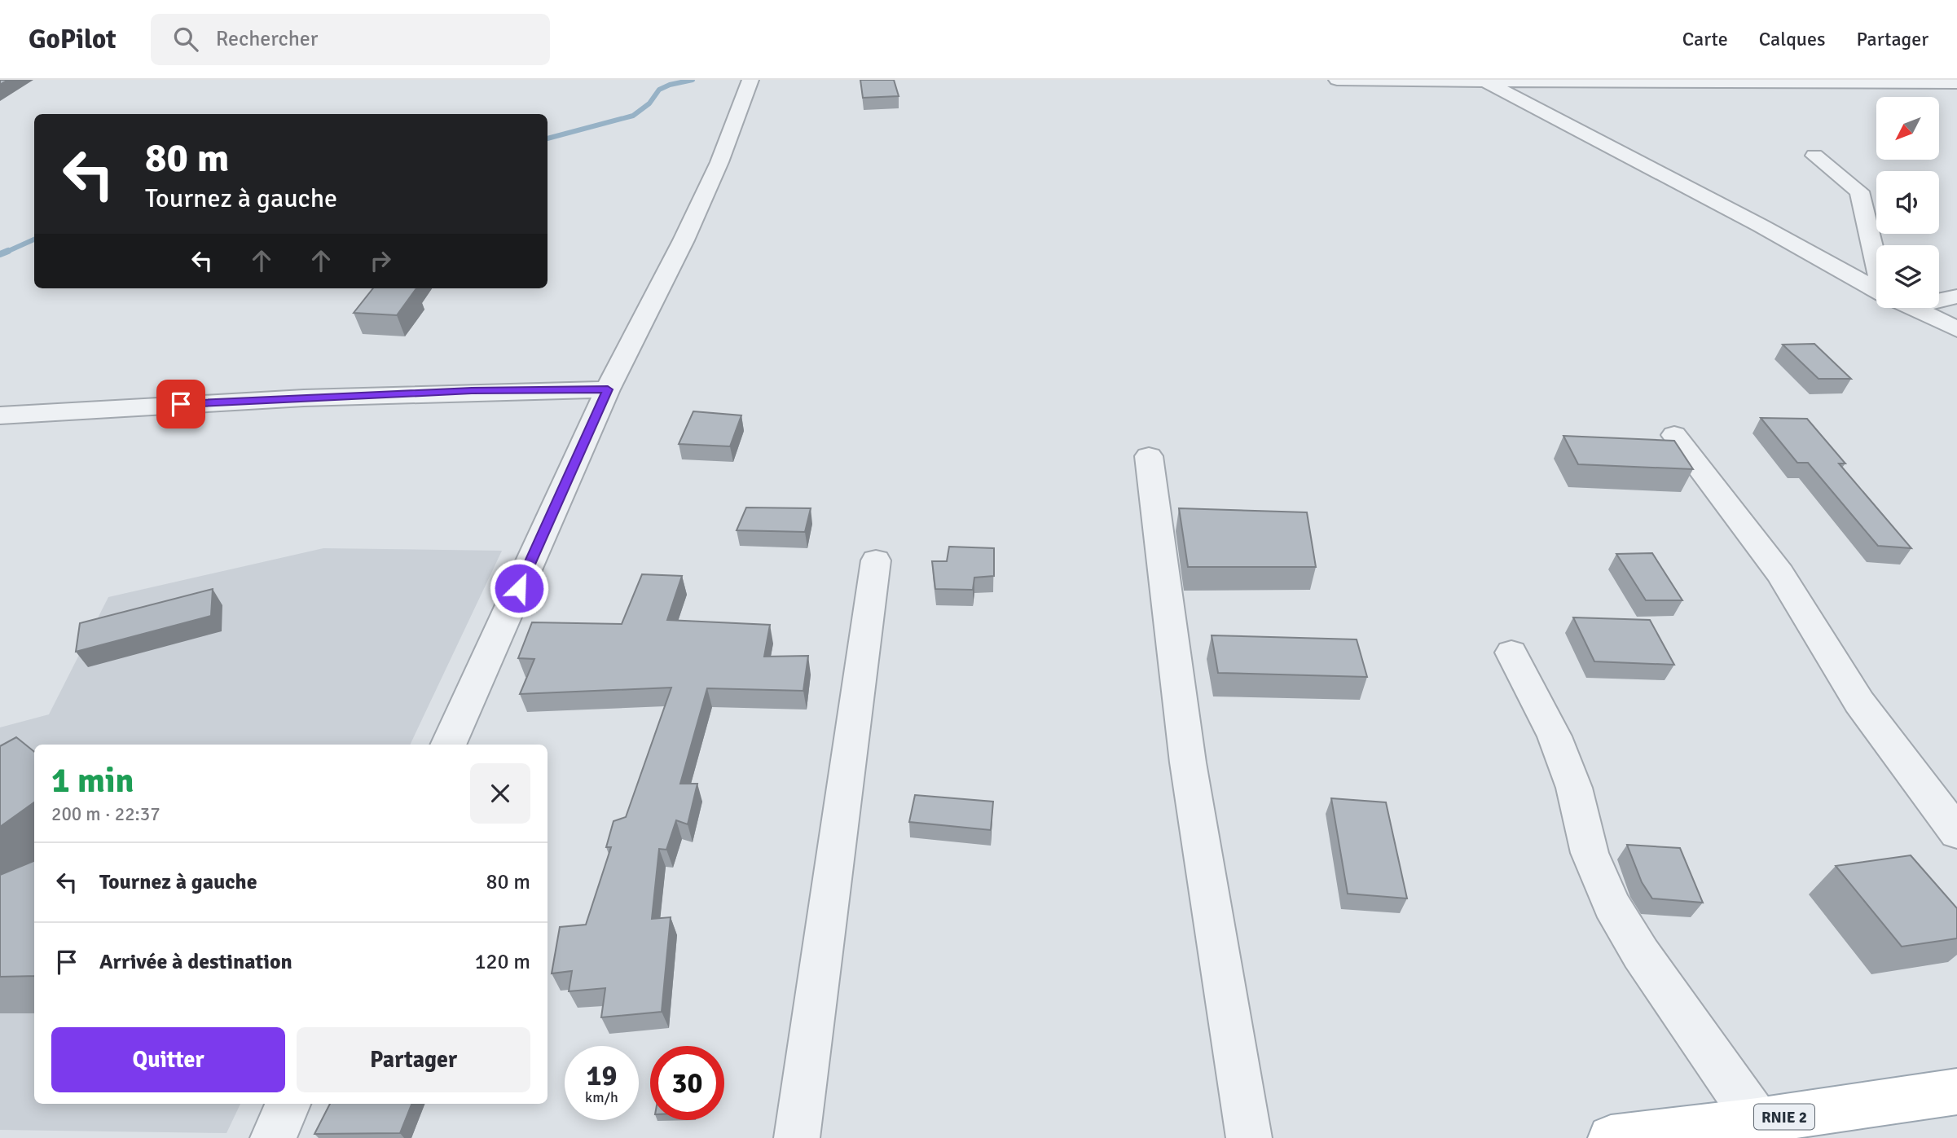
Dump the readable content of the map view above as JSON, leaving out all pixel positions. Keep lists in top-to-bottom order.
{
  "streets": {
    "main road": ["RNIE 2"]
  },
  "north": "bottom left",
  "page": {
    "header": "GoPilot",
    "search": "Rechercher",
    "nav": ["Carte", "Calques", "Partager"],
    "turn": ["80 m", "Tournez à gauche"],
    "heading": ["1 min", "200 m · 22:37"],
    "list": [
      {
        "name": "Tournez à gauche",
        "value": "80 m"
      },
      {
        "name": "Arrivée à destination",
        "value": "120 m"
      }
    ],
    "buttons": ["Quitter", "Partager"],
    "speed": "19 km/h",
    "limit": "30"
  }
}
